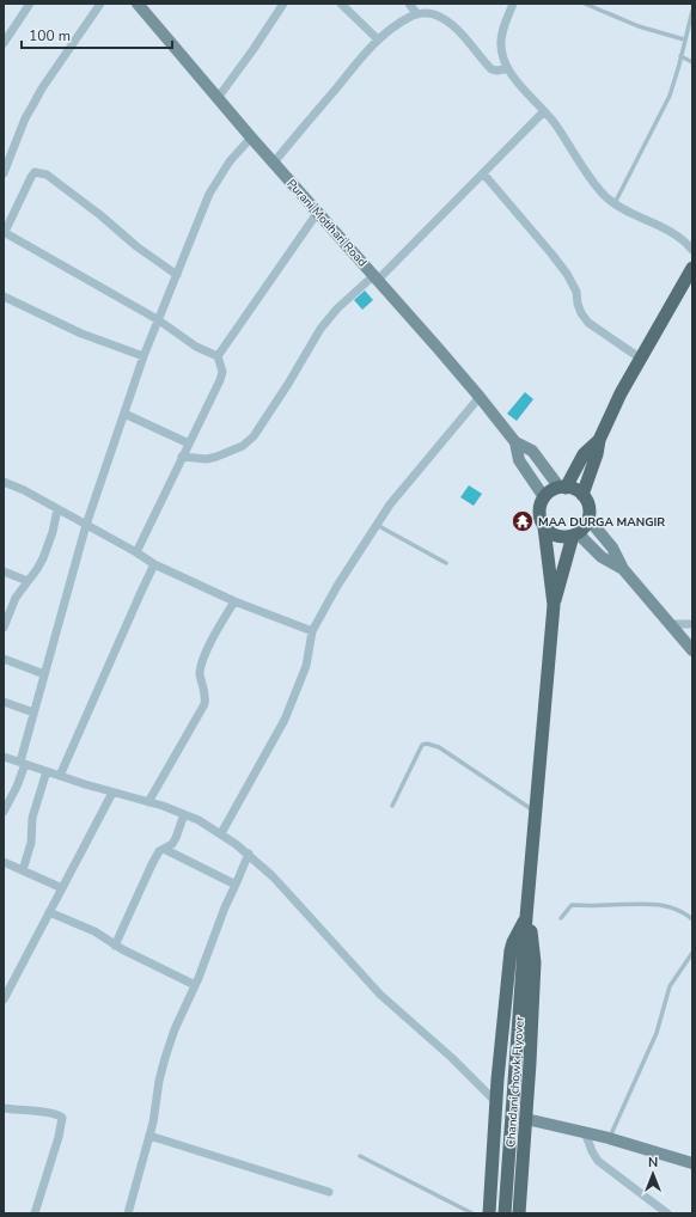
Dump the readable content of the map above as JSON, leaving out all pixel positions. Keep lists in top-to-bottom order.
{
  "streets": {
    "main road": ["Purani Motihari Road", "Chandani chowk Flyover"]
  },
  "places": {
    "temple": ["MAA DURGA MANGIR"]
  },
  "scale_bar": "100 m",
  "north": "top"
}
